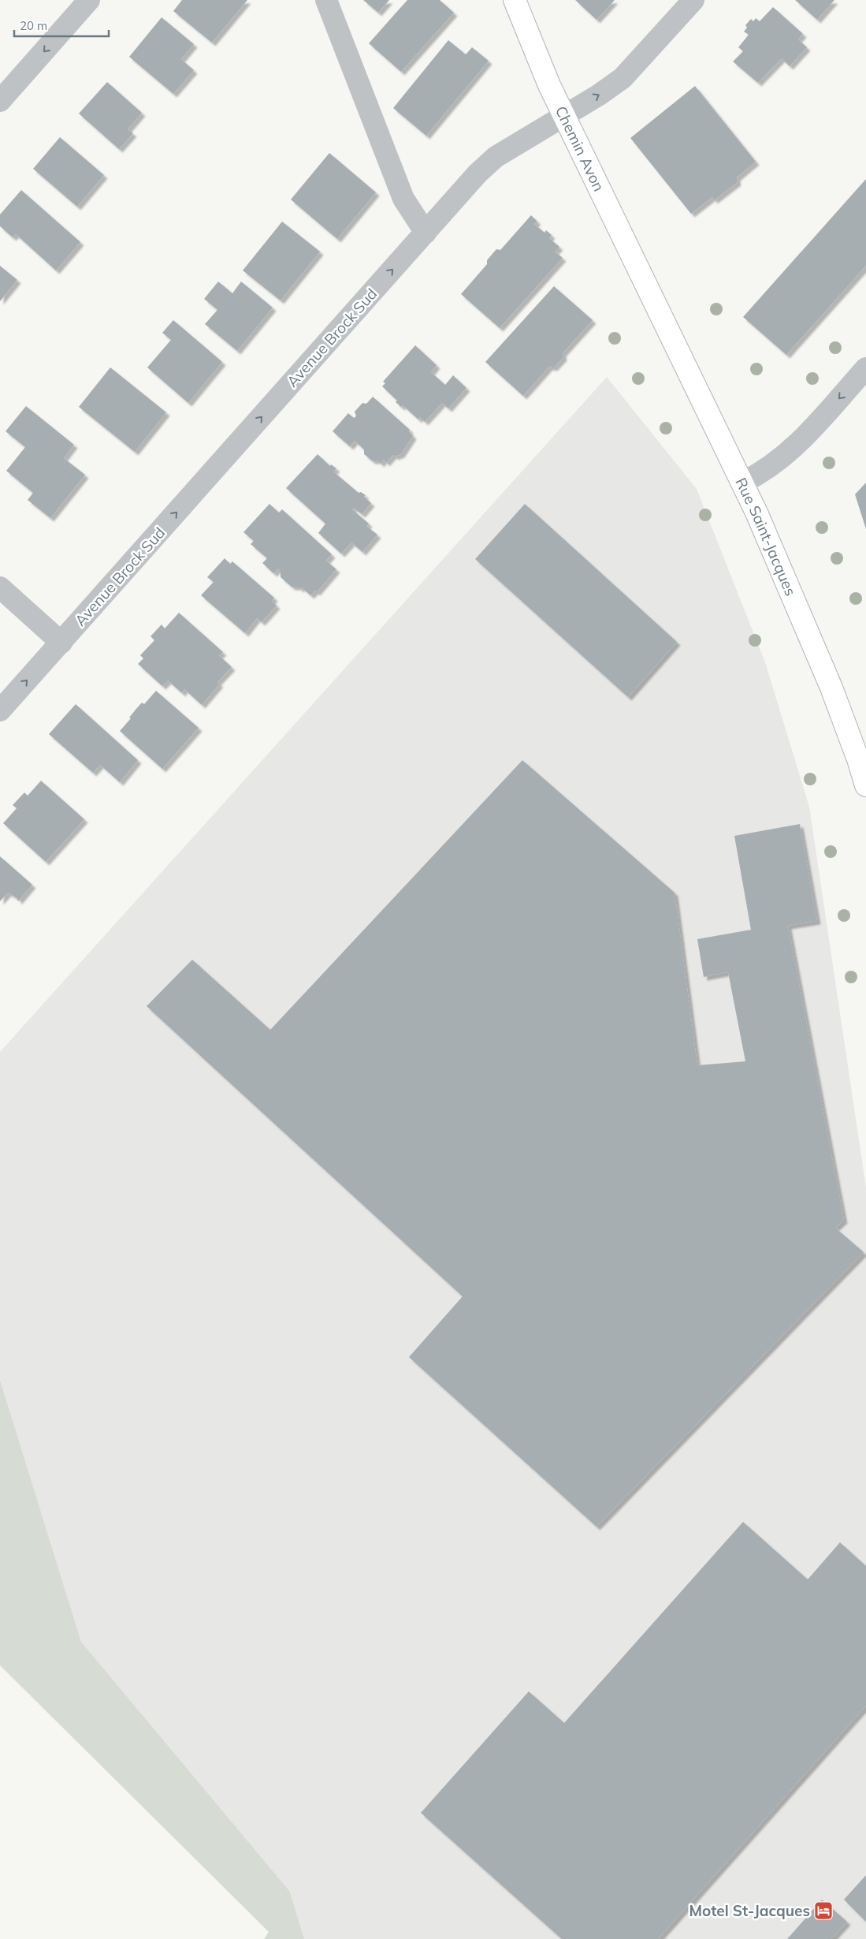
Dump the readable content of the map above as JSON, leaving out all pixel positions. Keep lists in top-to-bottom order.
{
  "streets": {
    "main road": ["Chemin Avon", "Rue Saint-Jacques"],
    "street": ["Avenue Brock Sud"]
  },
  "crossings": [
    ["Chemin Avon", "Avenue Brock Sud"],
    ["Chemin Avon", "Rue Saint-Jacques"]
  ],
  "one_way": ["Avenue Brock Sud"],
  "places": {
    "hotel": ["Motel St-Jacques"]
  },
  "scale_bar": "20 m"
}
